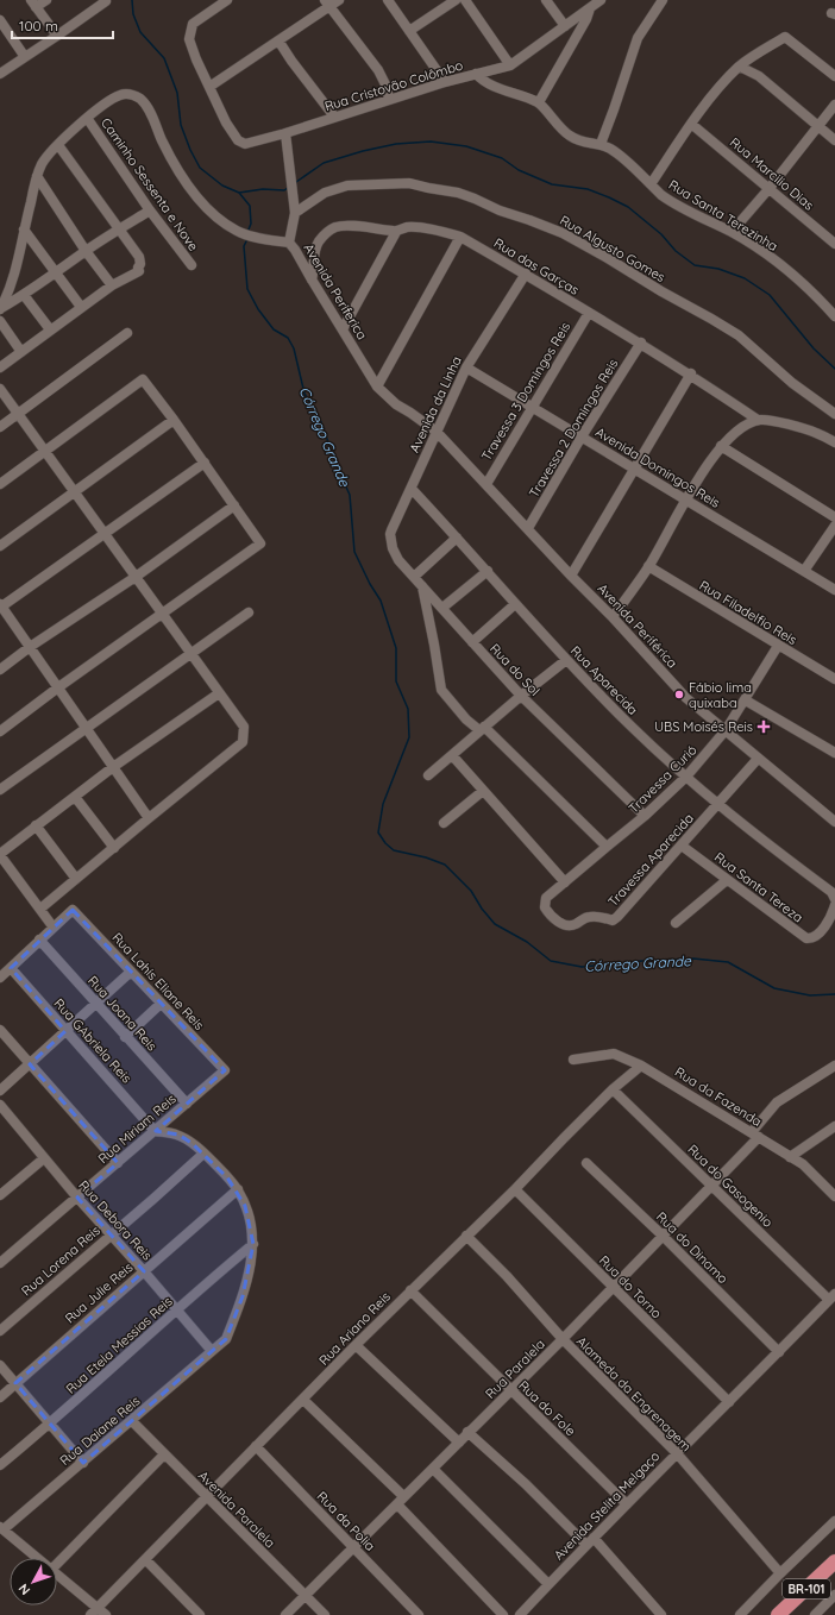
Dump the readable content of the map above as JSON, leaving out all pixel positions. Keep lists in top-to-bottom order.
{
  "streets": {
    "highway": ["BR-101"],
    "street": [
      "Rua Cristovão Colômbo",
      "Rua Marcilio Dias",
      "Caminho Sessenta e Nove",
      "Rua Santa Terezinha",
      "Rua Algusto Gomes",
      "Rua das Garças",
      "Avenida Periferica",
      "Travessa 3 Domingos Reis",
      "Avenida da Linha",
      "Travessa 2 Domingos Reis",
      "Avenida Domingos Reis",
      "Rua Filadelfio Reis",
      "Avenida Periférica",
      "Rua do Sol",
      "Rua Aparecida",
      "Travessa Curió",
      "Travessa Aparecida",
      "Rua Santa Tereza",
      "Rua Lahis Eliane Reis",
      "Rua Joana Reis",
      "Rua GAbriela Reis",
      "Rua da Fazenda",
      "Rua Miriam Reis",
      "Rua do Gasogenio",
      "Rua Debora Reis",
      "Rua do Dinamo",
      "Rua Lorena Reis",
      "Rua do Torno",
      "Rua Julie Reis",
      "Rua Ariano Reis",
      "Rua Etela Messias Reis",
      "Rua Paralela",
      "Alameda da Engrenagem",
      "Rua do Fole",
      "Rua Daiane Reis",
      "Avenida Stelita Melgaço",
      "Avenida Paralela",
      "Rua da Polia"
    ]
  },
  "crossings": [
    ["Caminho Sessenta e Nove", "Avenida Periferica"],
    ["Rua das Garças", "Avenida Periferica"],
    ["Rua das Garças", "Travessa 3 Domingos Reis"],
    ["Rua das Garças", "Avenida da Linha"],
    ["Rua das Garças", "Travessa 2 Domingos Reis"],
    ["Avenida Periferica", "Avenida da Linha"],
    ["Avenida Periferica", "Avenida Periférica"],
    ["Travessa 3 Domingos Reis", "Avenida Domingos Reis"],
    ["Travessa 3 Domingos Reis", "Avenida Periférica"],
    ["Avenida da Linha", "Avenida Domingos Reis"],
    ["Avenida da Linha", "Avenida Periférica"],
    ["Avenida da Linha", "Rua do Sol"],
    ["Avenida da Linha", "Rua Aparecida"],
    ["Travessa 2 Domingos Reis", "Avenida Domingos Reis"],
    ["Travessa 2 Domingos Reis", "Avenida Periférica"],
    ["Rua Filadelfio Reis", "Travessa Curió"],
    ["Avenida Periférica", "Travessa Curió"],
    ["Avenida Periférica", "Travessa Aparecida"],
    ["Rua do Sol", "Travessa Curió"],
    ["Rua Aparecida", "Travessa Curió"],
    ["Rua Aparecida", "Travessa Aparecida"],
    ["Travessa Curió", "Travessa Aparecida"],
    ["Travessa Aparecida", "Rua Santa Tereza"],
    ["Rua Lahis Eliane Reis", "Rua Miriam Reis"],
    ["Rua Joana Reis", "Rua Miriam Reis"],
    ["Rua GAbriela Reis", "Rua Miriam Reis"],
    ["Rua da Fazenda", "Rua Ariano Reis"],
    ["Rua da Fazenda", "Rua Paralela"],
    ["Rua Miriam Reis", "Rua Debora Reis"],
    ["Rua do Gasogenio", "Rua Ariano Reis"],
    ["Rua do Gasogenio", "Rua Paralela"],
    ["Rua do Gasogenio", "Avenida Stelita Melgaço"],
    ["Rua Debora Reis", "Rua Lorena Reis"],
    ["Rua Debora Reis", "Rua Julie Reis"],
    ["Rua Debora Reis", "Rua Etela Messias Reis"],
    ["Rua Debora Reis", "Rua Daiane Reis"],
    ["Rua do Dinamo", "Rua Paralela"],
    ["Rua do Dinamo", "Avenida Stelita Melgaço"],
    ["Rua do Torno", "Rua Ariano Reis"],
    ["Rua do Torno", "Rua Paralela"],
    ["Rua do Torno", "Avenida Stelita Melgaço"],
    ["Rua Julie Reis", "Rua Daiane Reis"],
    ["Rua Ariano Reis", "Alameda da Engrenagem"],
    ["Rua Ariano Reis", "Rua do Fole"],
    ["Rua Ariano Reis", "Avenida Paralela"],
    ["Rua Ariano Reis", "Rua da Polia"],
    ["Rua Etela Messias Reis", "Rua Daiane Reis"],
    ["Rua Paralela", "Alameda da Engrenagem"],
    ["Rua Paralela", "Rua do Fole"],
    ["Rua Paralela", "Avenida Paralela"],
    ["Rua Paralela", "Rua da Polia"],
    ["Alameda da Engrenagem", "Avenida Stelita Melgaço"],
    ["Rua do Fole", "Avenida Stelita Melgaço"],
    ["Rua Daiane Reis", "Avenida Paralela"]
  ],
  "water": ["Córrego Grande"],
  "places": {
    "other": ["Fábio lima quixaba"],
    "health": ["UBS Moisés Reis"]
  },
  "scale_bar": "100 m",
  "north": "bottom left"
}
